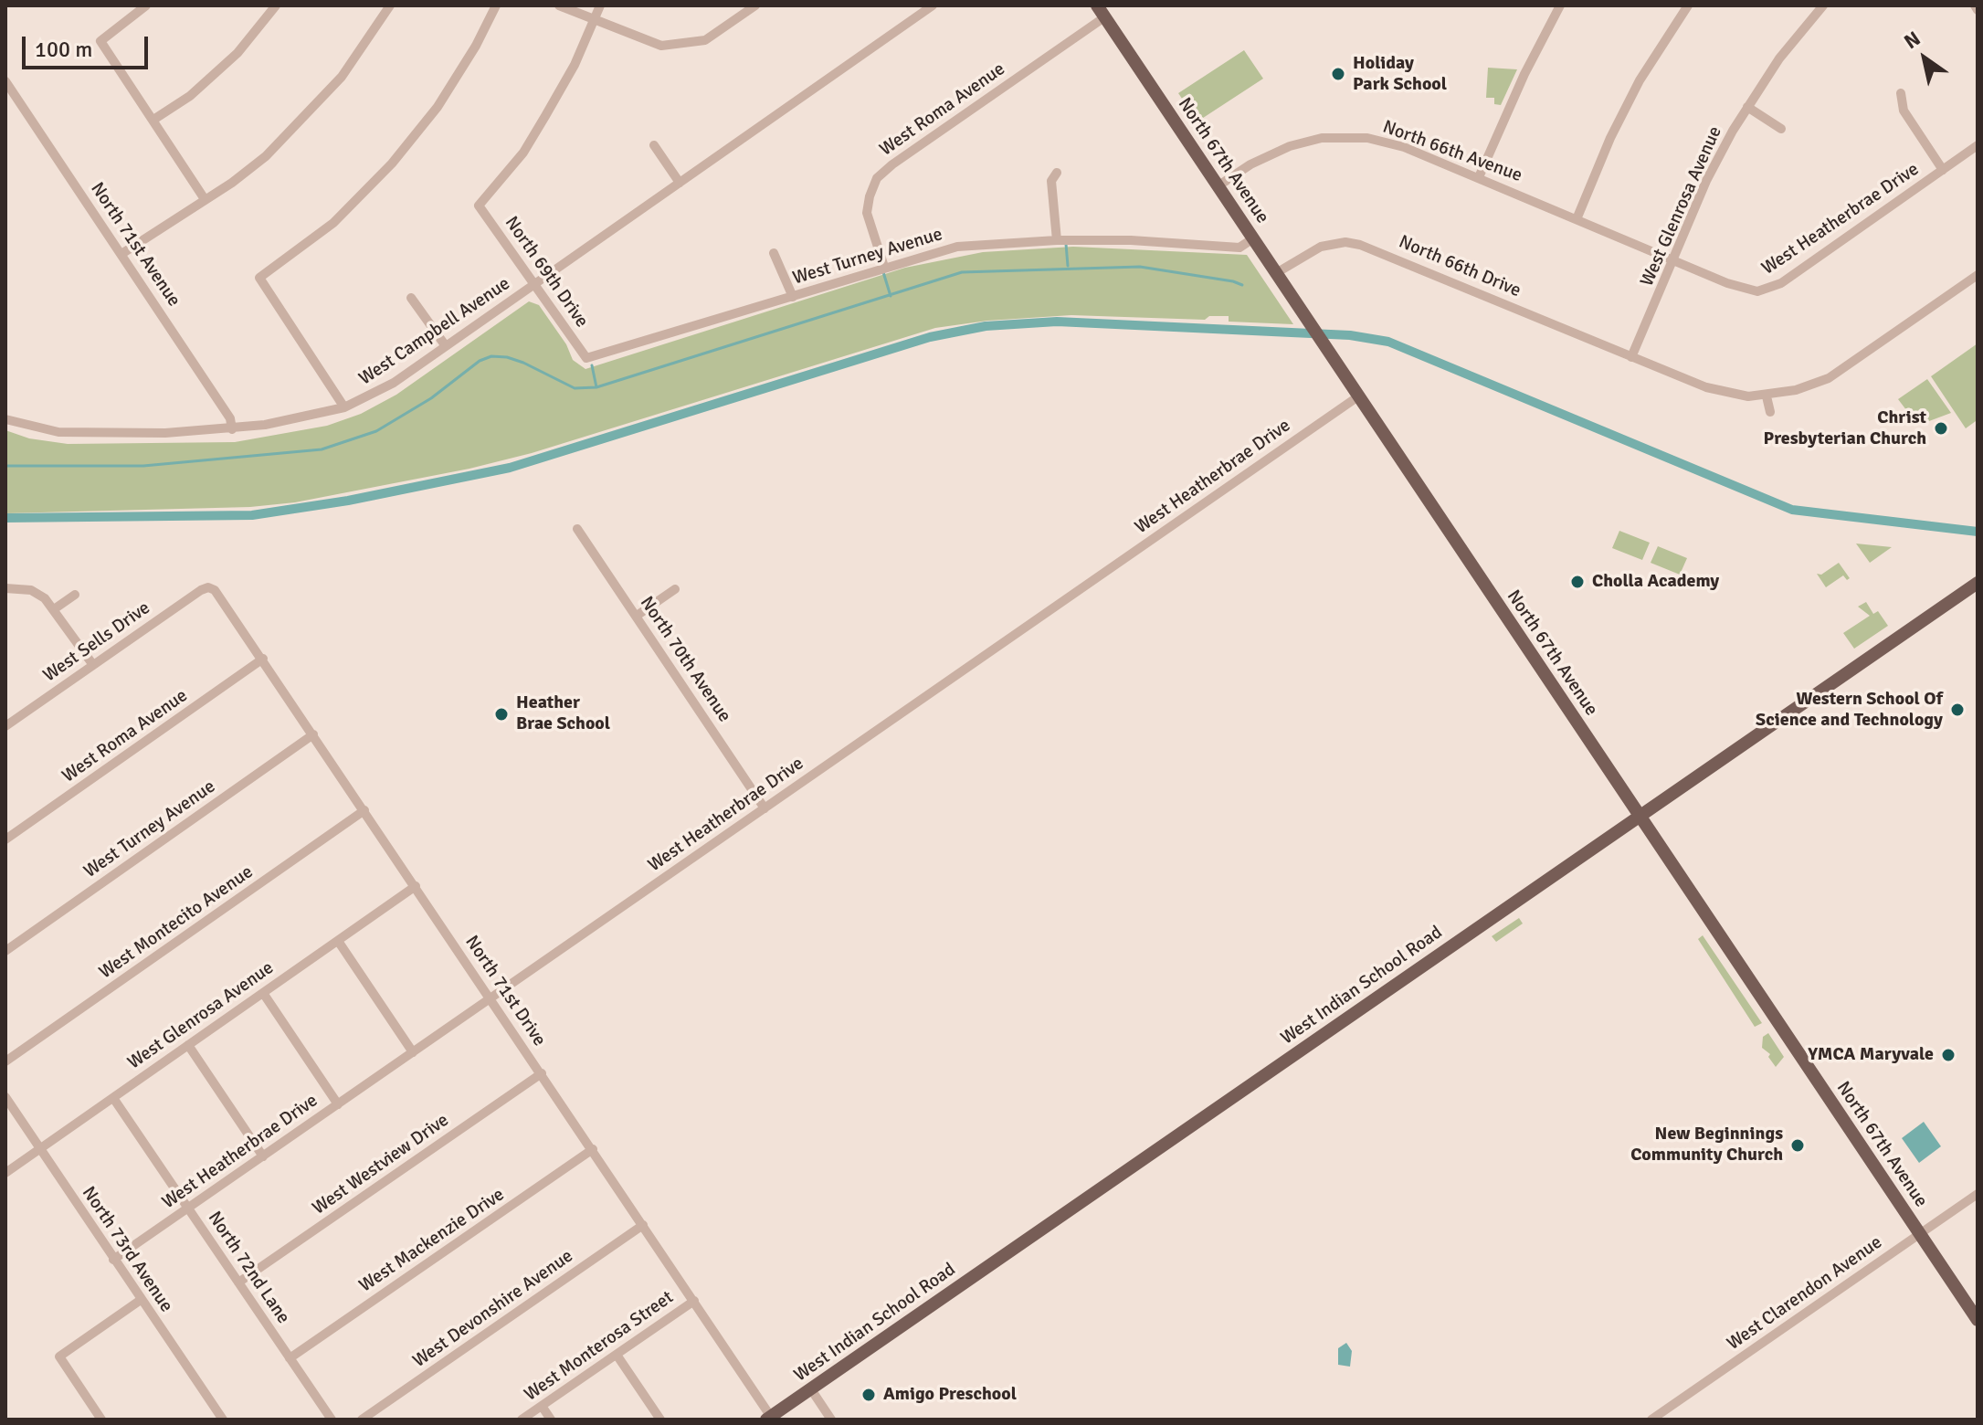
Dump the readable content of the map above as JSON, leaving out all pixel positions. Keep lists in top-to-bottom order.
{
  "streets": {
    "main road": ["North 67th Avenue", "West Indian School Road"],
    "street": [
      "West Roma Avenue",
      "North 66th Avenue",
      "West Glenrosa Avenue",
      "West Heatherbrae Drive",
      "North 71st Avenue",
      "West Turney Avenue",
      "North 66th Drive",
      "North 69th Drive",
      "West Campbell Avenue",
      "West Sells Drive",
      "North 70th Avenue",
      "West Montecito Avenue",
      "North 71st Drive",
      "West Westview Drive",
      "West Mackenzie Drive",
      "North 73rd Avenue",
      "North 72nd Lane",
      "West Clarendon Avenue",
      "West Devonshire Avenue",
      "West Monterosa Street"
    ]
  },
  "crossings": [
    ["West Roma Avenue", "North 67th Avenue"],
    ["West Roma Avenue", "West Turney Avenue"],
    ["West Roma Avenue", "North 71st Drive"],
    ["North 66th Avenue", "North 67th Avenue"],
    ["North 66th Avenue", "West Glenrosa Avenue"],
    ["North 66th Avenue", "West Heatherbrae Drive"],
    ["North 67th Avenue", "West Heatherbrae Drive"],
    ["North 67th Avenue", "West Turney Avenue"],
    ["North 67th Avenue", "North 66th Drive"],
    ["North 67th Avenue", "West Indian School Road"],
    ["North 67th Avenue", "West Clarendon Avenue"],
    ["West Glenrosa Avenue", "West Heatherbrae Drive"],
    ["West Glenrosa Avenue", "North 66th Drive"],
    ["West Glenrosa Avenue", "North 71st Drive"],
    ["West Glenrosa Avenue", "North 73rd Avenue"],
    ["West Glenrosa Avenue", "North 72nd Lane"],
    ["West Heatherbrae Drive", "North 70th Avenue"],
    ["West Heatherbrae Drive", "North 71st Drive"],
    ["West Heatherbrae Drive", "North 73rd Avenue"],
    ["West Heatherbrae Drive", "North 72nd Lane"],
    ["North 71st Avenue", "West Campbell Avenue"],
    ["West Turney Avenue", "North 69th Drive"],
    ["West Turney Avenue", "North 71st Drive"],
    ["North 69th Drive", "West Campbell Avenue"],
    ["West Sells Drive", "North 71st Drive"],
    ["West Montecito Avenue", "North 71st Drive"],
    ["West Indian School Road", "North 71st Drive"],
    ["North 71st Drive", "West Westview Drive"],
    ["North 71st Drive", "West Mackenzie Drive"],
    ["North 71st Drive", "West Devonshire Avenue"],
    ["North 71st Drive", "West Monterosa Street"],
    ["West Westview Drive", "North 72nd Lane"],
    ["West Mackenzie Drive", "North 72nd Lane"]
  ],
  "places": [
    "Holiday Park School",
    "Christ Presbyterian Church",
    "Cholla Academy",
    "Western School Of Science and Technology",
    "Heather Brae School",
    "YMCA Maryvale",
    "New Beginnings Community Church",
    "Amigo Preschool"
  ],
  "scale_bar": "100 m",
  "north": "top left"
}
